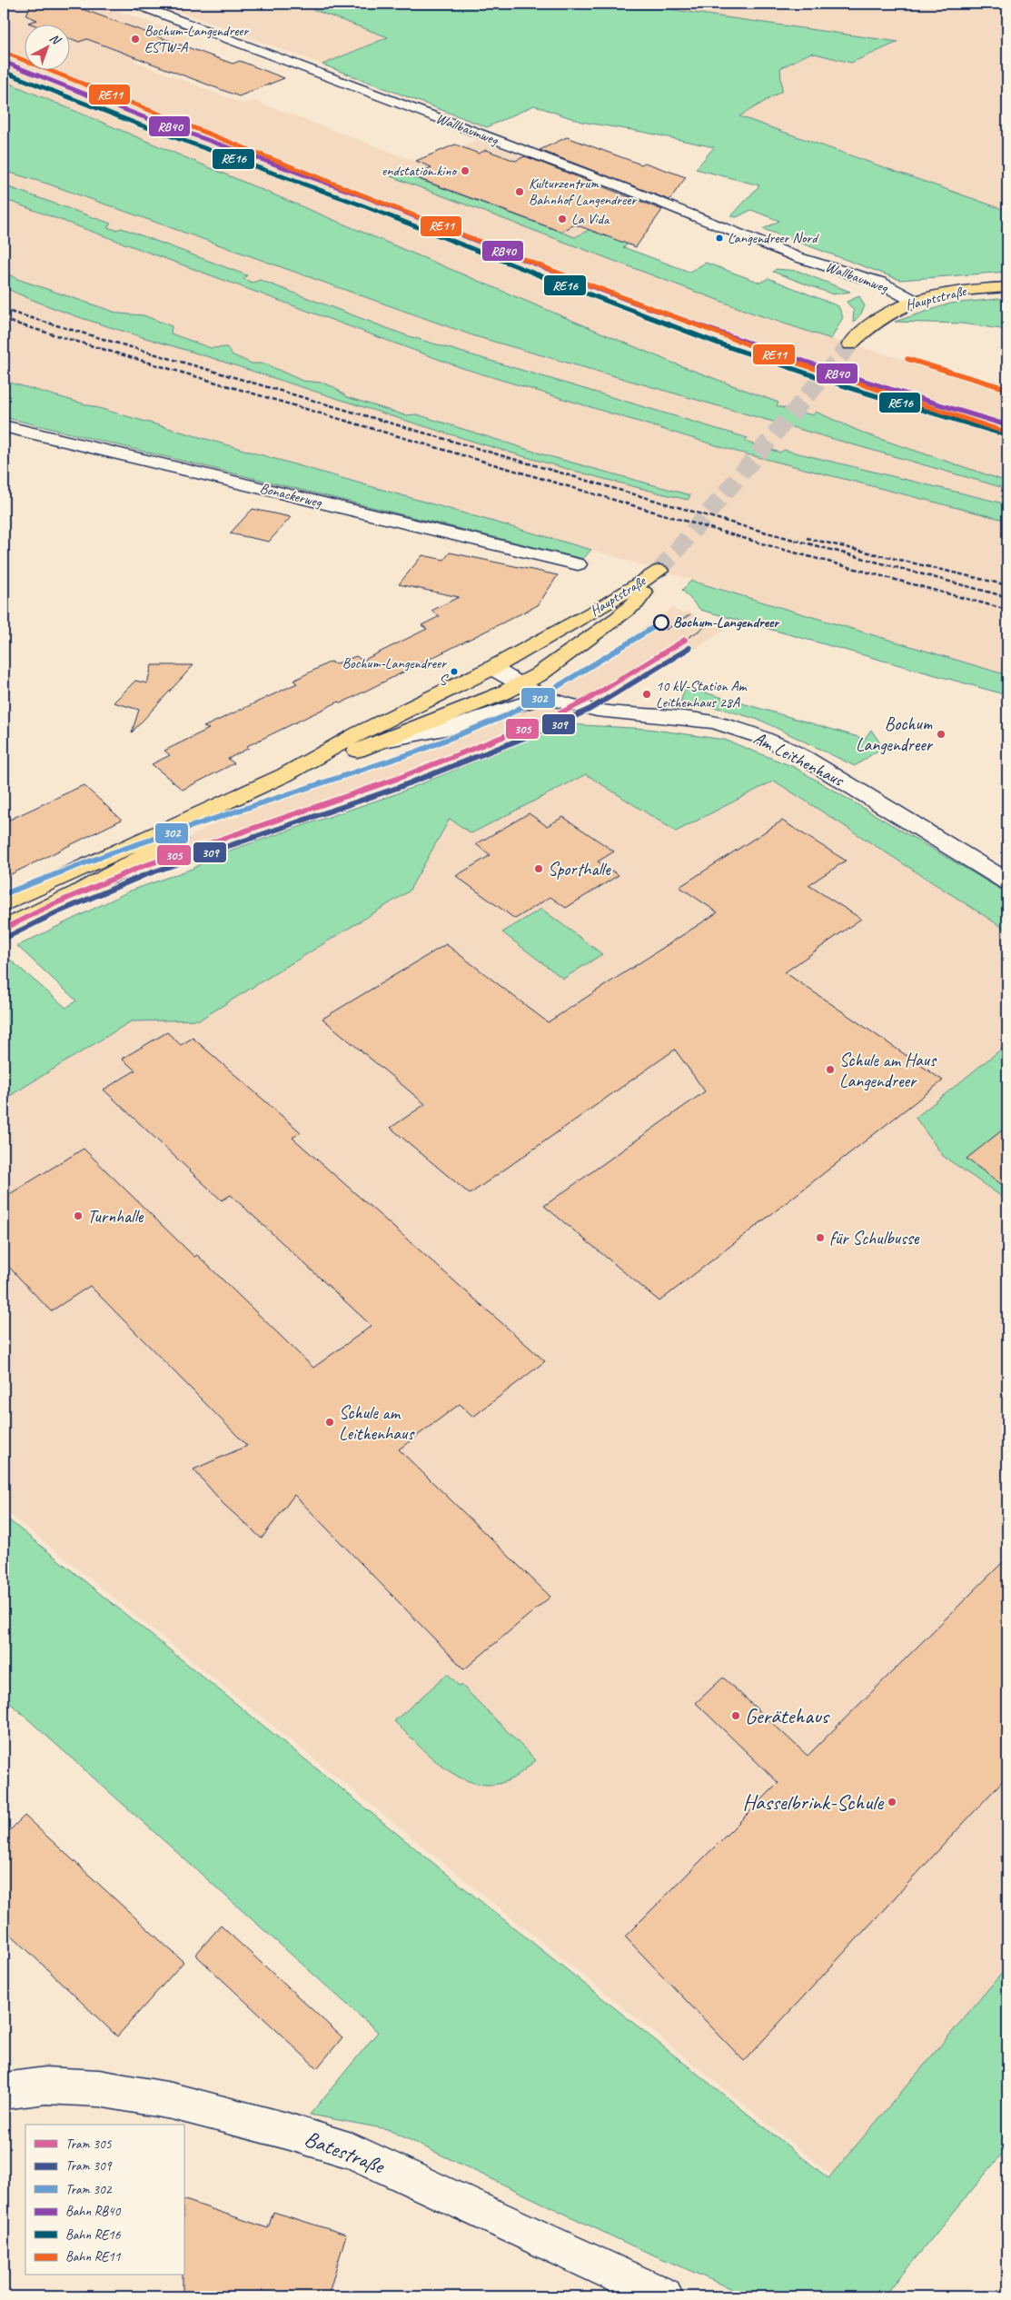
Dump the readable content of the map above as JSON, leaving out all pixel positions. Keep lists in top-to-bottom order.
{
  "streets": {
    "main road": ["Hauptstraße"],
    "street": [
      "Wallbaumweg",
      "Bonackerweg",
      "Am Leithenhaus",
      "Batestraße"
    ]
  },
  "crossings": [
    ["Wallbaumweg", "Hauptstraße"],
    ["Hauptstraße", "Am Leithenhaus"]
  ],
  "places": [
    "Bochum-Langendreer ESTW-A",
    "endstation.kino",
    "Kulturzentrum Bahnhof Langendreer",
    "La Vida",
    "Langendreer Nord",
    "Bochum-Langendreer",
    "Bochum-Langendreer S",
    "10 kV-Station Am Leithenhaus 28A",
    "Bochum Langendreer",
    "Sporthalle",
    "Schule am Haus Langendreer",
    "Turnhalle",
    "für Schulbusse",
    "Schule am Leithenhaus",
    "Gerätehaus",
    "Hasselbrink-Schule"
  ],
  "lines": [
    "rail line RE11",
    "rail line RB40",
    "rail line RE16",
    "tram line 302",
    "tram line 305",
    "tram line 309"
  ],
  "legend": [
    "Tram 305",
    "Tram 309",
    "Tram 302",
    "Bahn RB40",
    "Bahn RE16",
    "Bahn RE11"
  ],
  "north": "top right"
}
